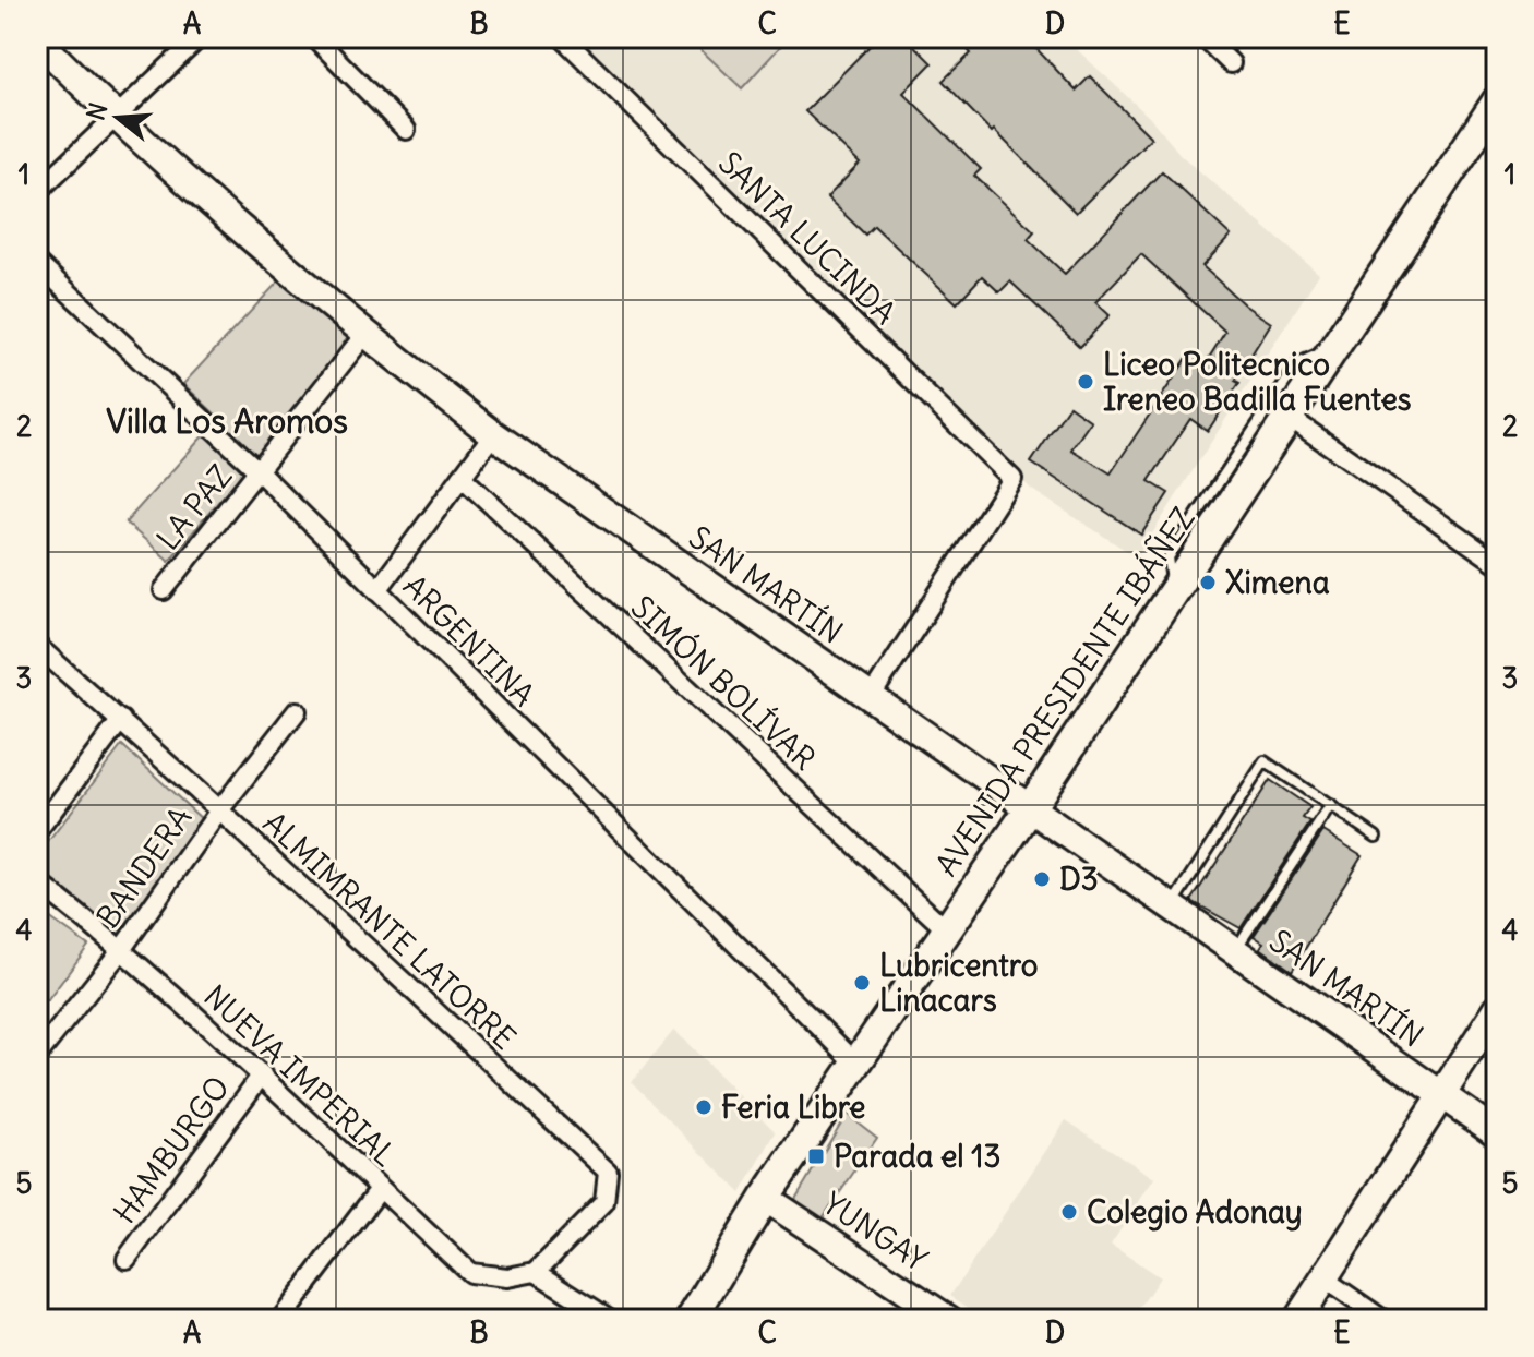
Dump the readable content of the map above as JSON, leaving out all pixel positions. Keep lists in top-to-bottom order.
{
  "streets": {
    "main road": ["AVENIDA PRESIDENTE IBÁÑEZ"],
    "street": [
      "SANTA LUCINDA",
      "LA PAZ",
      "SAN MARTÍN",
      "ARGENTINA",
      "SIMÓN BOLÍVAR",
      "BANDERA",
      "ALMIMRANTE LATORRE",
      "NUEVA IMPERIAL",
      "HAMBURGO",
      "YUNGAY"
    ]
  },
  "crossings": [
    ["SANTA LUCINDA", "SAN MARTÍN"],
    ["LA PAZ", "SAN MARTÍN"],
    ["LA PAZ", "ARGENTINA"],
    ["SAN MARTÍN", "AVENIDA PRESIDENTE IBÁÑEZ"],
    ["ARGENTINA", "AVENIDA PRESIDENTE IBÁÑEZ"],
    ["SIMÓN BOLÍVAR", "AVENIDA PRESIDENTE IBÁÑEZ"],
    ["AVENIDA PRESIDENTE IBÁÑEZ", "YUNGAY"],
    ["BANDERA", "ALMIMRANTE LATORRE"],
    ["BANDERA", "NUEVA IMPERIAL"],
    ["ALMIMRANTE LATORRE", "NUEVA IMPERIAL"],
    ["NUEVA IMPERIAL", "HAMBURGO"]
  ],
  "districts": ["Villa Los Aromos"],
  "places": {
    "other": [
      "Liceo Politecnico Ireneo Badilla Fuentes",
      "Ximena",
      "D3",
      "Lubricentro Linacars",
      "Feria Libre",
      "Colegio Adonay"
    ],
    "transit": ["Parada el 13"]
  },
  "north": "left",
  "grid": {
    "columns": [
      "A",
      "B",
      "C",
      "D",
      "E"
    ],
    "rows": [
      "1",
      "2",
      "3",
      "4",
      "5"
    ]
  }
}
